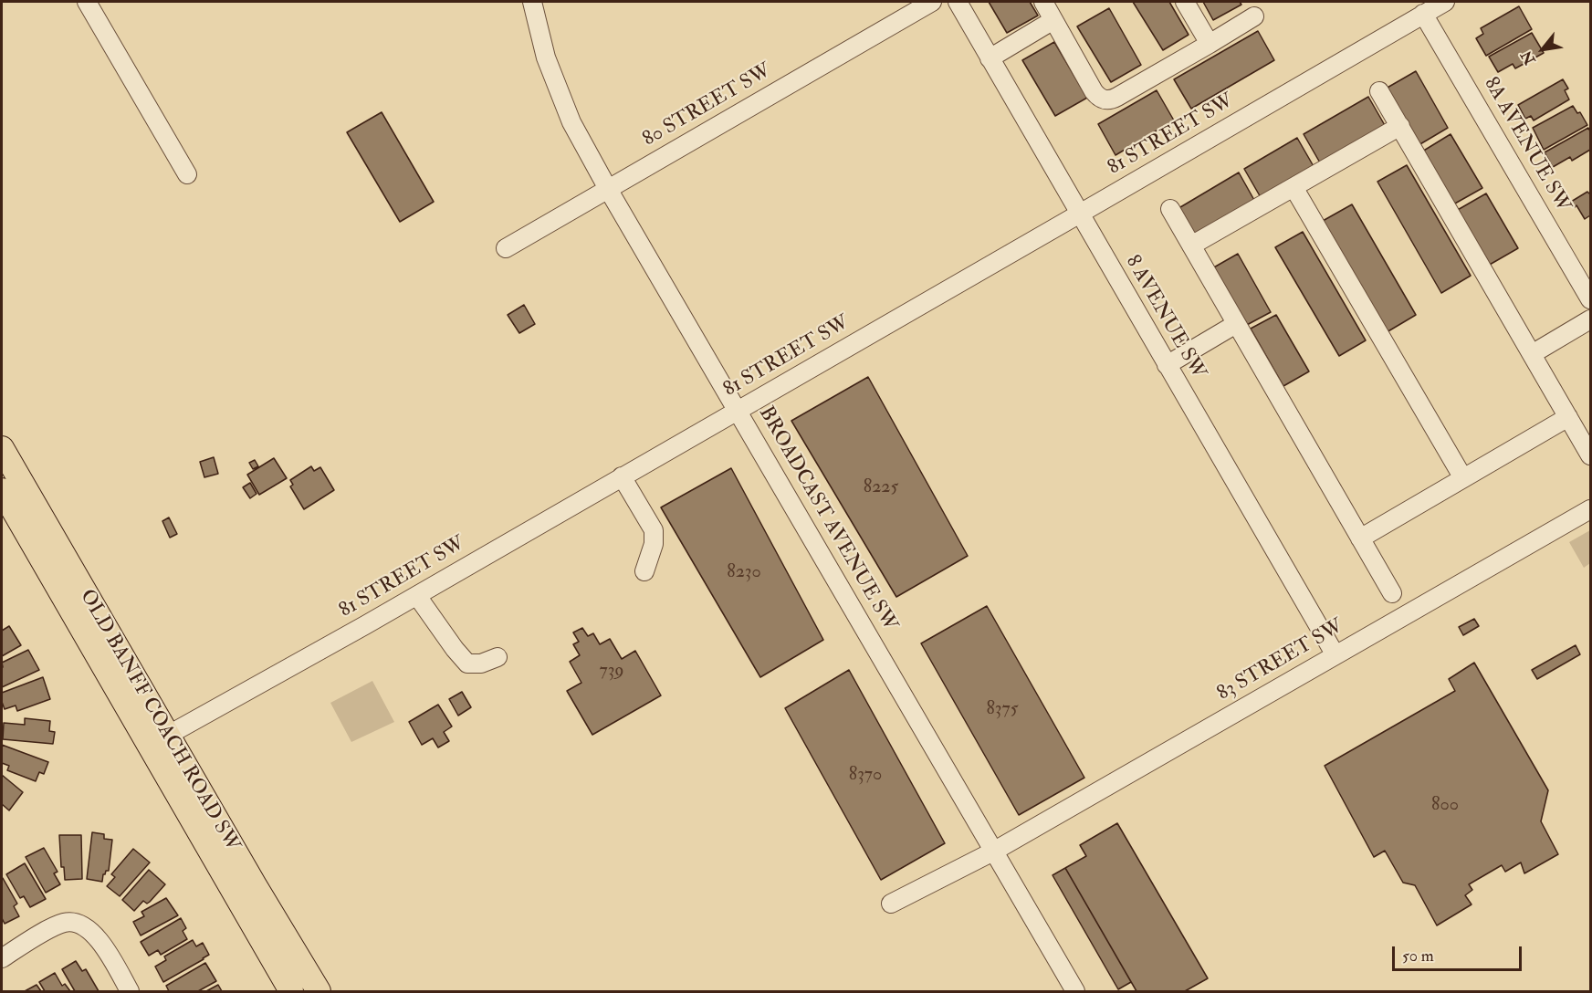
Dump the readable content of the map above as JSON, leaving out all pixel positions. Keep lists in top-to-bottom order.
{
  "streets": {
    "main road": ["OLD BANFF COACH ROAD SW"],
    "street": [
      "80 STREET SW",
      "81 STREET SW",
      "8A AVENUE SW",
      "8 AVENUE SW",
      "BROADCAST AVENUE SW",
      "83 STREET SW"
    ]
  },
  "crossings": [
    ["80 STREET SW", "BROADCAST AVENUE SW"],
    ["81 STREET SW", "8A AVENUE SW"],
    ["81 STREET SW", "8 AVENUE SW"],
    ["81 STREET SW", "BROADCAST AVENUE SW"],
    ["81 STREET SW", "OLD BANFF COACH ROAD SW"],
    ["8 AVENUE SW", "83 STREET SW"],
    ["BROADCAST AVENUE SW", "83 STREET SW"]
  ],
  "house_numbers": [
    "8225",
    "8230",
    "739",
    "8375",
    "8370",
    "800"
  ],
  "scale_bar": "50 m",
  "north": "bottom left"
}
